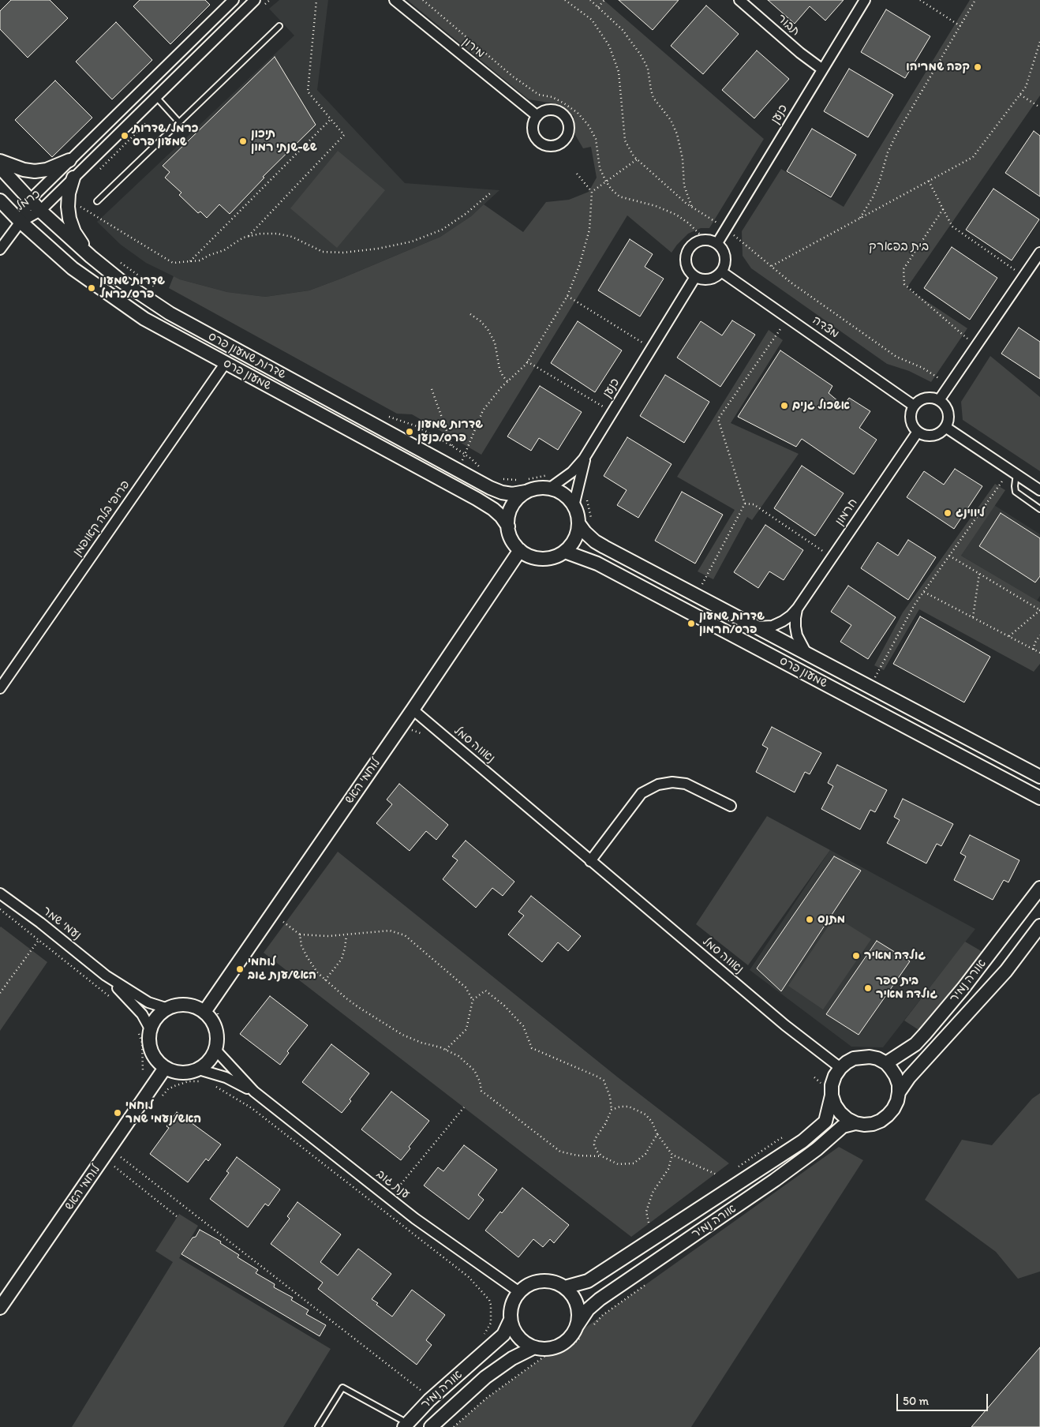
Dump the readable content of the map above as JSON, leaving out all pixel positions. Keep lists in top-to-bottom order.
{
  "streets": {
    "street": [
      "תבור",
      "מירון",
      "כנען",
      "כרמל",
      "מצדה",
      "שדרות שמעון פרס",
      "שמעון פרס",
      "חרמון",
      "פרופ' בלה קאופמן",
      "נאווה סמל",
      "לוחמי האש",
      "נעמי שמר",
      "אורה נמיר",
      "ענת גוב"
    ]
  },
  "crossings": [
    ["תבור", "כנען"],
    ["כנען", "מצדה"],
    ["כנען", "שדרות שמעון פרס"],
    ["כנען", "שמעון פרס"],
    ["כנען", "לוחמי האש"],
    ["כרמל", "שדרות שמעון פרס"],
    ["כרמל", "שמעון פרס"],
    ["מצדה", "חרמון"],
    ["שדרות שמעון פרס", "שמעון פרס"],
    ["שדרות שמעון פרס", "לוחמי האש"],
    ["שמעון פרס", "חרמון"],
    ["שמעון פרס", "פרופ' בלה קאופמן"],
    ["שמעון פרס", "לוחמי האש"],
    ["נאווה סמל", "לוחמי האש"],
    ["נאווה סמל", "אורה נמיר"],
    ["לוחמי האש", "נעמי שמר"],
    ["לוחמי האש", "ענת גוב"],
    ["נעמי שמר", "ענת גוב"],
    ["אורה נמיר", "ענת גוב"]
  ],
  "districts": ["בית בפארק"],
  "places": [
    "קפה שמריהו",
    "כרמל/שדרות שמעון פרס",
    "תיכון שש-שנתי רמון",
    "שדרות שמעון פרס/כרמל",
    "אשכול גנים",
    "שדרות שמעון פרס/כנען",
    "ליווינג",
    "שדרות שמעון פרס/חרמון",
    "מתנס",
    "גולדה מאיר",
    "לוחמי האש/ענת גוב",
    "בית ספר גולדה מאיר",
    "לוחמי האש/נעמי שמר"
  ],
  "scale_bar": "50 m"
}
